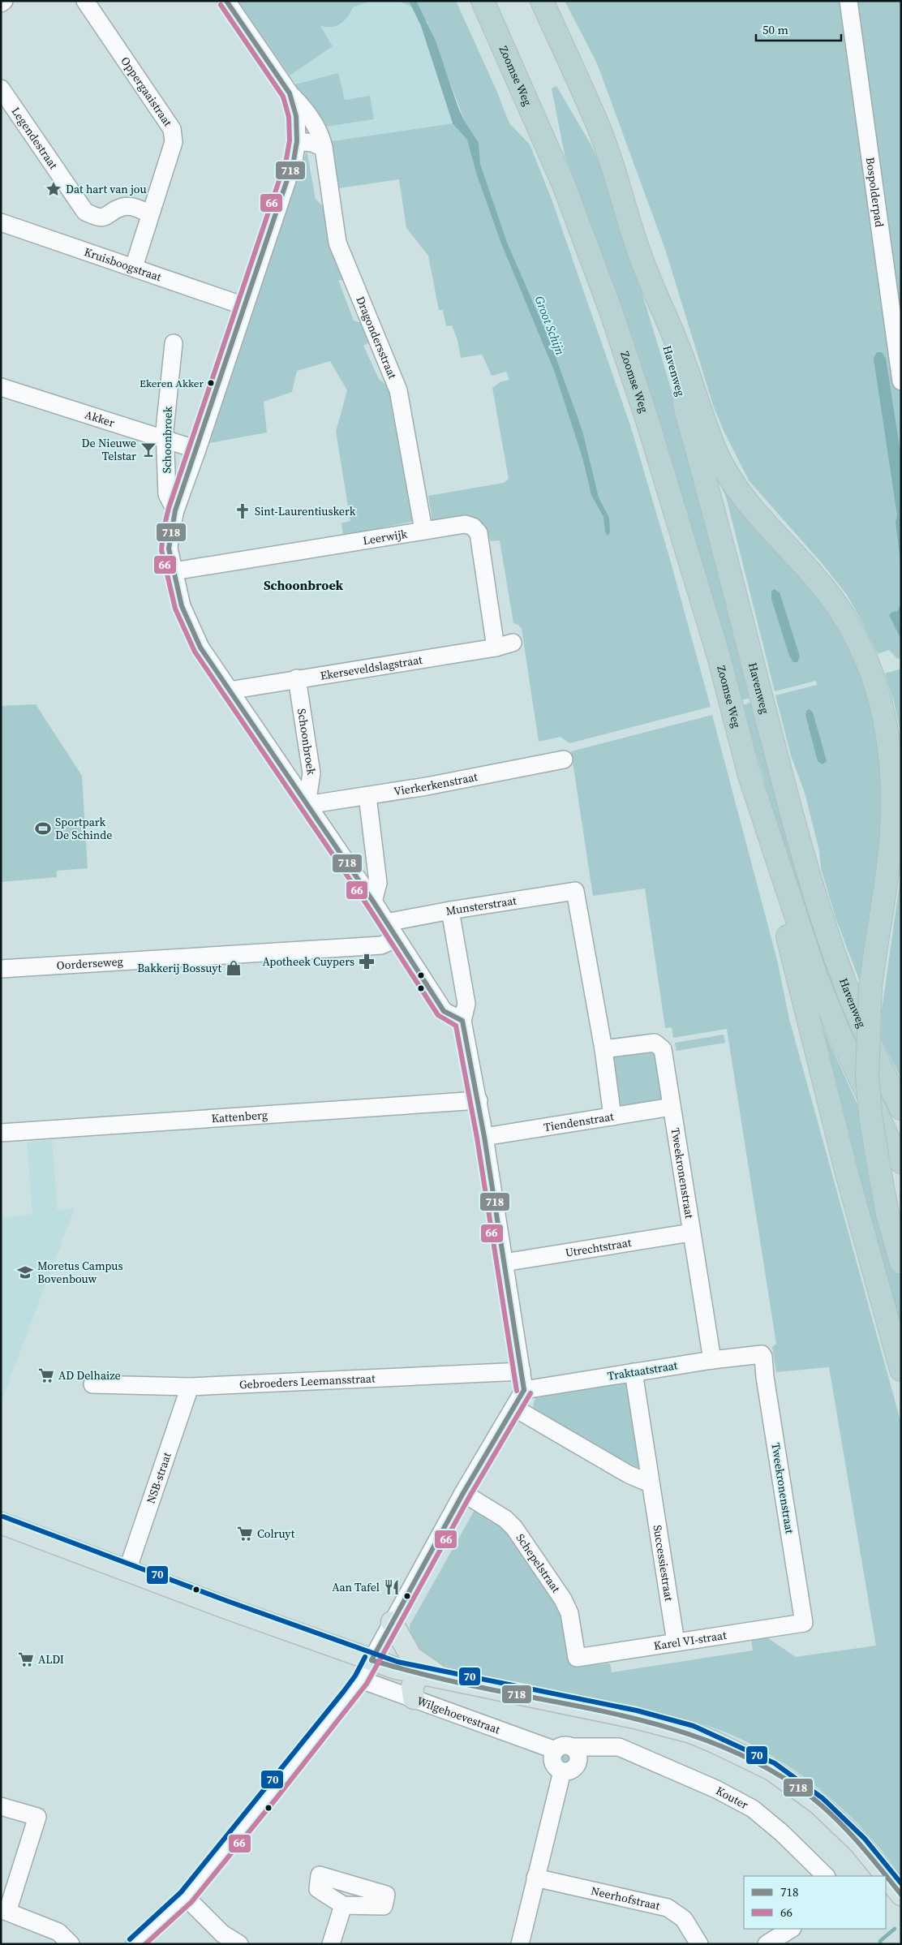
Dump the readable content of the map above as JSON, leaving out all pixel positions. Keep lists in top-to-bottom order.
{
  "streets": {
    "highway": ["Zoomse Weg", "Havenweg"],
    "street": [
      "Oppergaaistraat",
      "Legendestraat",
      "Bospolderpad",
      "Kruisboogstraat",
      "Dragondersstraat",
      "Akker",
      "Schoonbroek",
      "Leerwijk",
      "Ekerseveldslagstraat",
      "Vierkerkenstraat",
      "Munsterstraat",
      "Oorderseweg",
      "Kattenberg",
      "Tiendenstraat",
      "Tweekronenstraat",
      "Utrechtstraat",
      "Traktaatstraat",
      "Gebroeders Leemansstraat",
      "NSB-straat",
      "Schepelstraat",
      "Successiestraat",
      "Karel VI-straat",
      "Wilgehoevestraat",
      "Kouter",
      "Neerhofstraat"
    ]
  },
  "crossings": [
    ["Oppergaaistraat", "Legendestraat"],
    ["Oppergaaistraat", "Kruisboogstraat"],
    ["Kruisboogstraat", "Schoonbroek"],
    ["Dragondersstraat", "Schoonbroek"],
    ["Dragondersstraat", "Leerwijk"],
    ["Akker", "Schoonbroek"],
    ["Schoonbroek", "Leerwijk"],
    ["Schoonbroek", "Ekerseveldslagstraat"],
    ["Schoonbroek", "Vierkerkenstraat"],
    ["Schoonbroek", "Munsterstraat"],
    ["Schoonbroek", "Oorderseweg"],
    ["Leerwijk", "Ekerseveldslagstraat"],
    ["Munsterstraat", "Tweekronenstraat"],
    ["Tiendenstraat", "Tweekronenstraat"],
    ["Tweekronenstraat", "Utrechtstraat"],
    ["Tweekronenstraat", "Traktaatstraat"],
    ["Tweekronenstraat", "Karel VI-straat"],
    ["Traktaatstraat", "Successiestraat"],
    ["Gebroeders Leemansstraat", "NSB-straat"],
    ["Schepelstraat", "Karel VI-straat"],
    ["Successiestraat", "Karel VI-straat"],
    ["Wilgehoevestraat", "Kouter"]
  ],
  "districts": ["Schoonbroek"],
  "water": ["Groot Schijn"],
  "places": {
    "place": ["Dat hart van jou"],
    "other": ["Ekeren Akker"],
    "bar": ["De Nieuwe Telstar"],
    "church": ["Sint-Laurentiuskerk"],
    "sports": ["Sportpark De Schinde"],
    "pharmacy": ["Apotheek Cuypers"],
    "shop": ["Bakkerij Bossuyt"],
    "school or university": ["Moretus Campus Bovenbouw"],
    "supermarket": ["AD Delhaize", "Colruyt", "ALDI"],
    "restaurant": ["Aan Tafel"]
  },
  "lines": ["transit line 718", "transit line 66", "transit line 70"],
  "legend": ["718", "66"],
  "scale_bar": "50 m"
}
